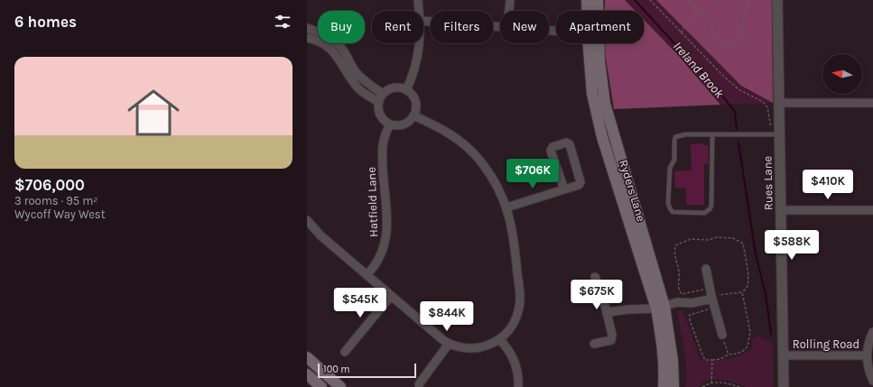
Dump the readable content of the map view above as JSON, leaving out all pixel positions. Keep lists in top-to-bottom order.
{
  "streets": {
    "main road": ["Ryders Lane"],
    "street": ["Rues Lane", "Hatfield Lane", "Rolling Road"]
  },
  "crossings": [
    ["Rues Lane", "Rolling Road"]
  ],
  "water": ["Ireland Brook"],
  "scale_bar": "100 m",
  "north": "left",
  "page": {
    "heading": "6 homes",
    "chip": [
      "Buy",
      "Rent",
      "Filters",
      "New",
      "Apartment"
    ],
    "list": [
      {
        "name": "$706,000",
        "note": "3 rooms · 95 m² · Wycoff Way West"
      }
    ],
    "price": [
      "$706K",
      "$410K",
      "$588K",
      "$675K",
      "$545K",
      "$844K"
    ],
    "scale": "100 m"
  }
}
